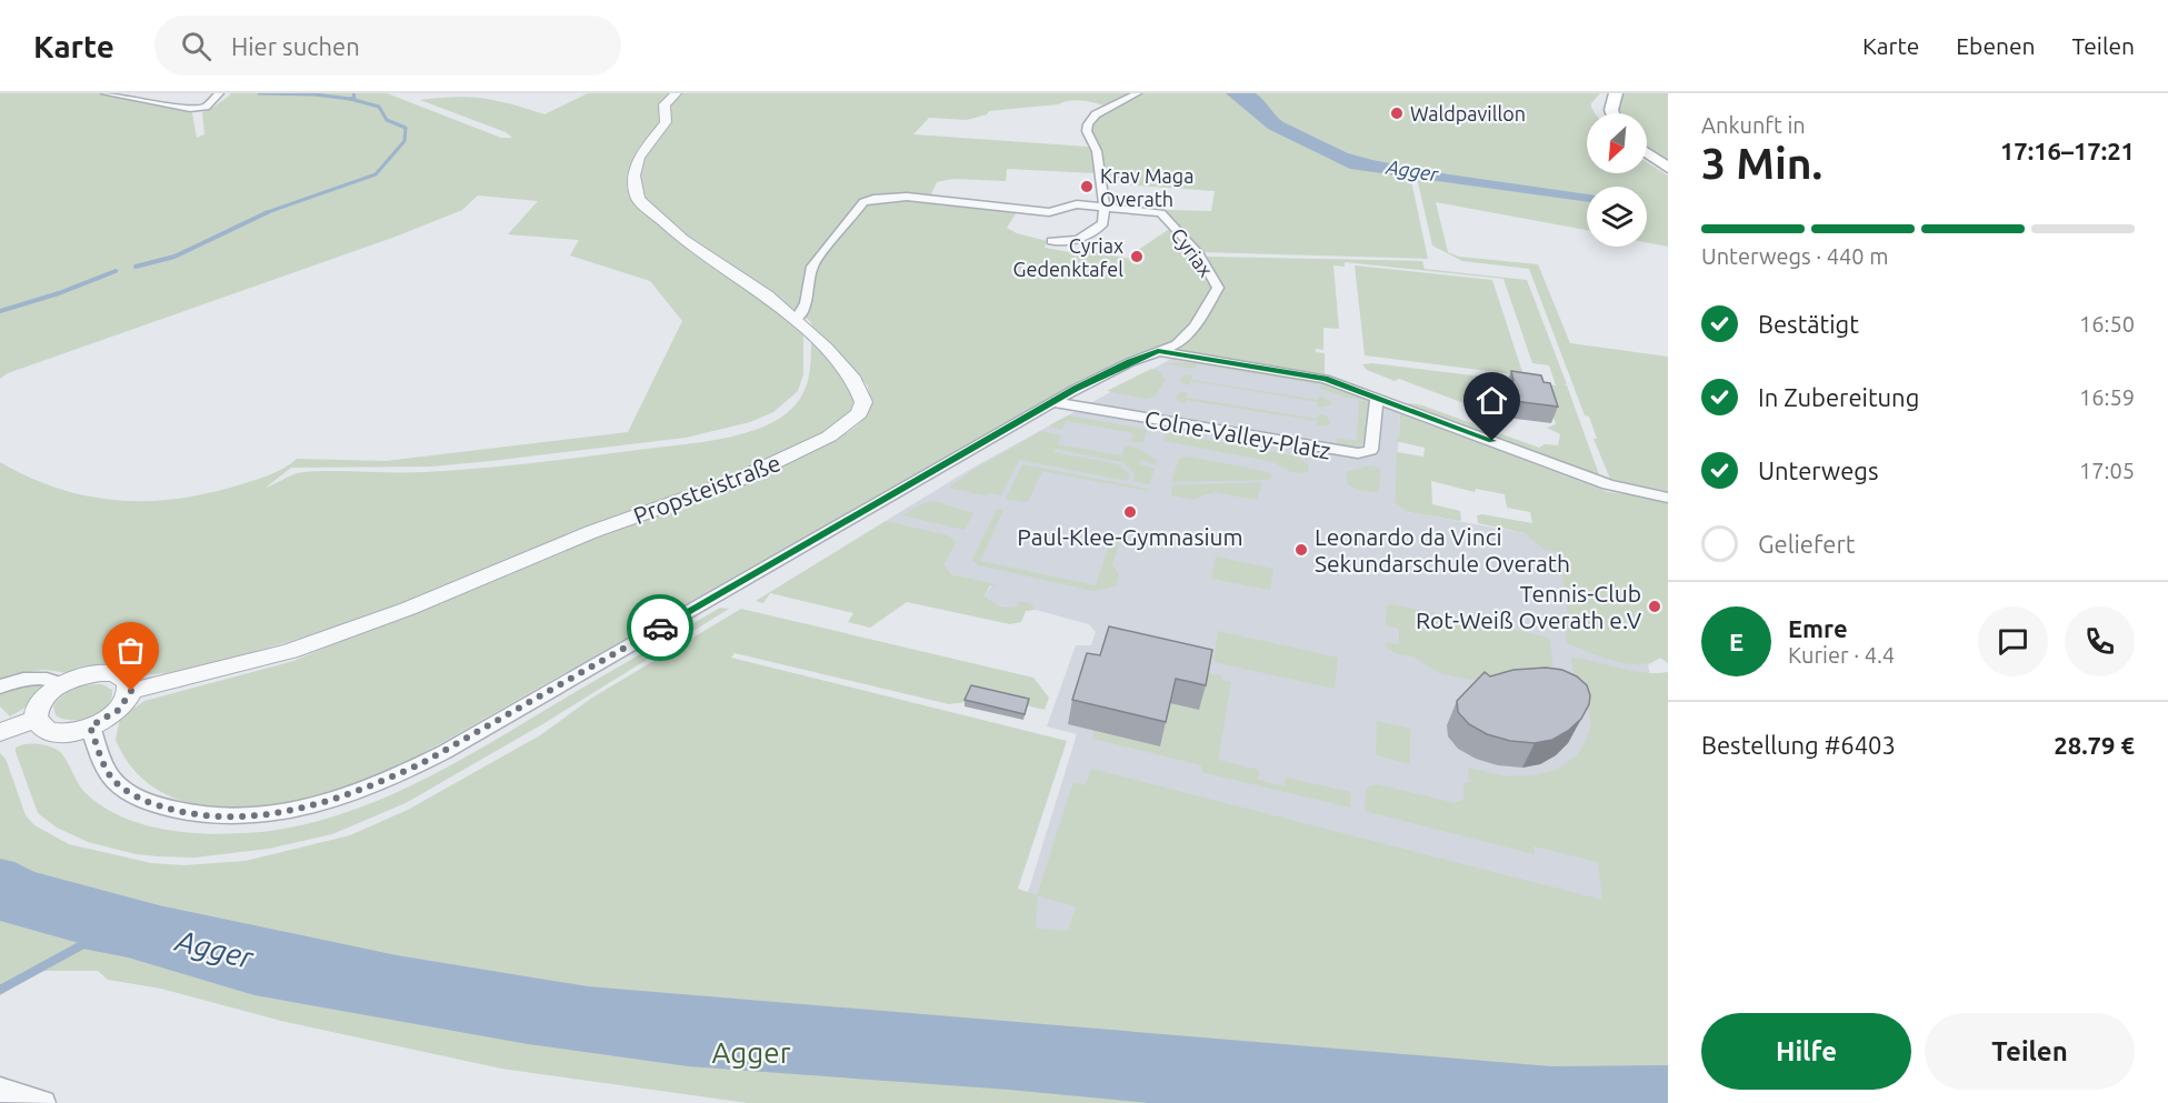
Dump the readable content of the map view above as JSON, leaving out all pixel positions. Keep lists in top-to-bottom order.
{
  "streets": {
    "street": ["Cyriax", "Colne-Valley-Platz", "Propsteistraße"]
  },
  "crossings": [
    ["Cyriax", "Propsteistraße"]
  ],
  "water": ["Agger"],
  "parks": ["Agger"],
  "places": [
    "Waldpavillon",
    "Krav Maga Overath",
    "Cyriax Gedenktafel",
    "Paul-Klee-Gymnasium",
    "Leonardo da Vinci Sekundarschule Overath",
    "Tennis-Club Rot-Weiß Overath e.V"
  ],
  "north": "bottom left",
  "page": {
    "header": "Karte",
    "search": "Hier suchen",
    "nav": ["Karte", "Ebenen", "Teilen"],
    "heading": ["3 Min.", "Ankunft in", "17:16–17:21"],
    "panel": [
      "Emre",
      "Kurier · 4.4",
      "Bestellung #6403",
      "28.79 €"
    ],
    "bar": "Unterwegs · 440 m",
    "list": [
      ["Bestätigt", "16:50"],
      ["In Zubereitung", "16:59"],
      ["Unterwegs", "17:05"],
      "Geliefert"
    ],
    "round": "E",
    "buttons": ["Hilfe", "Teilen"]
  }
}
